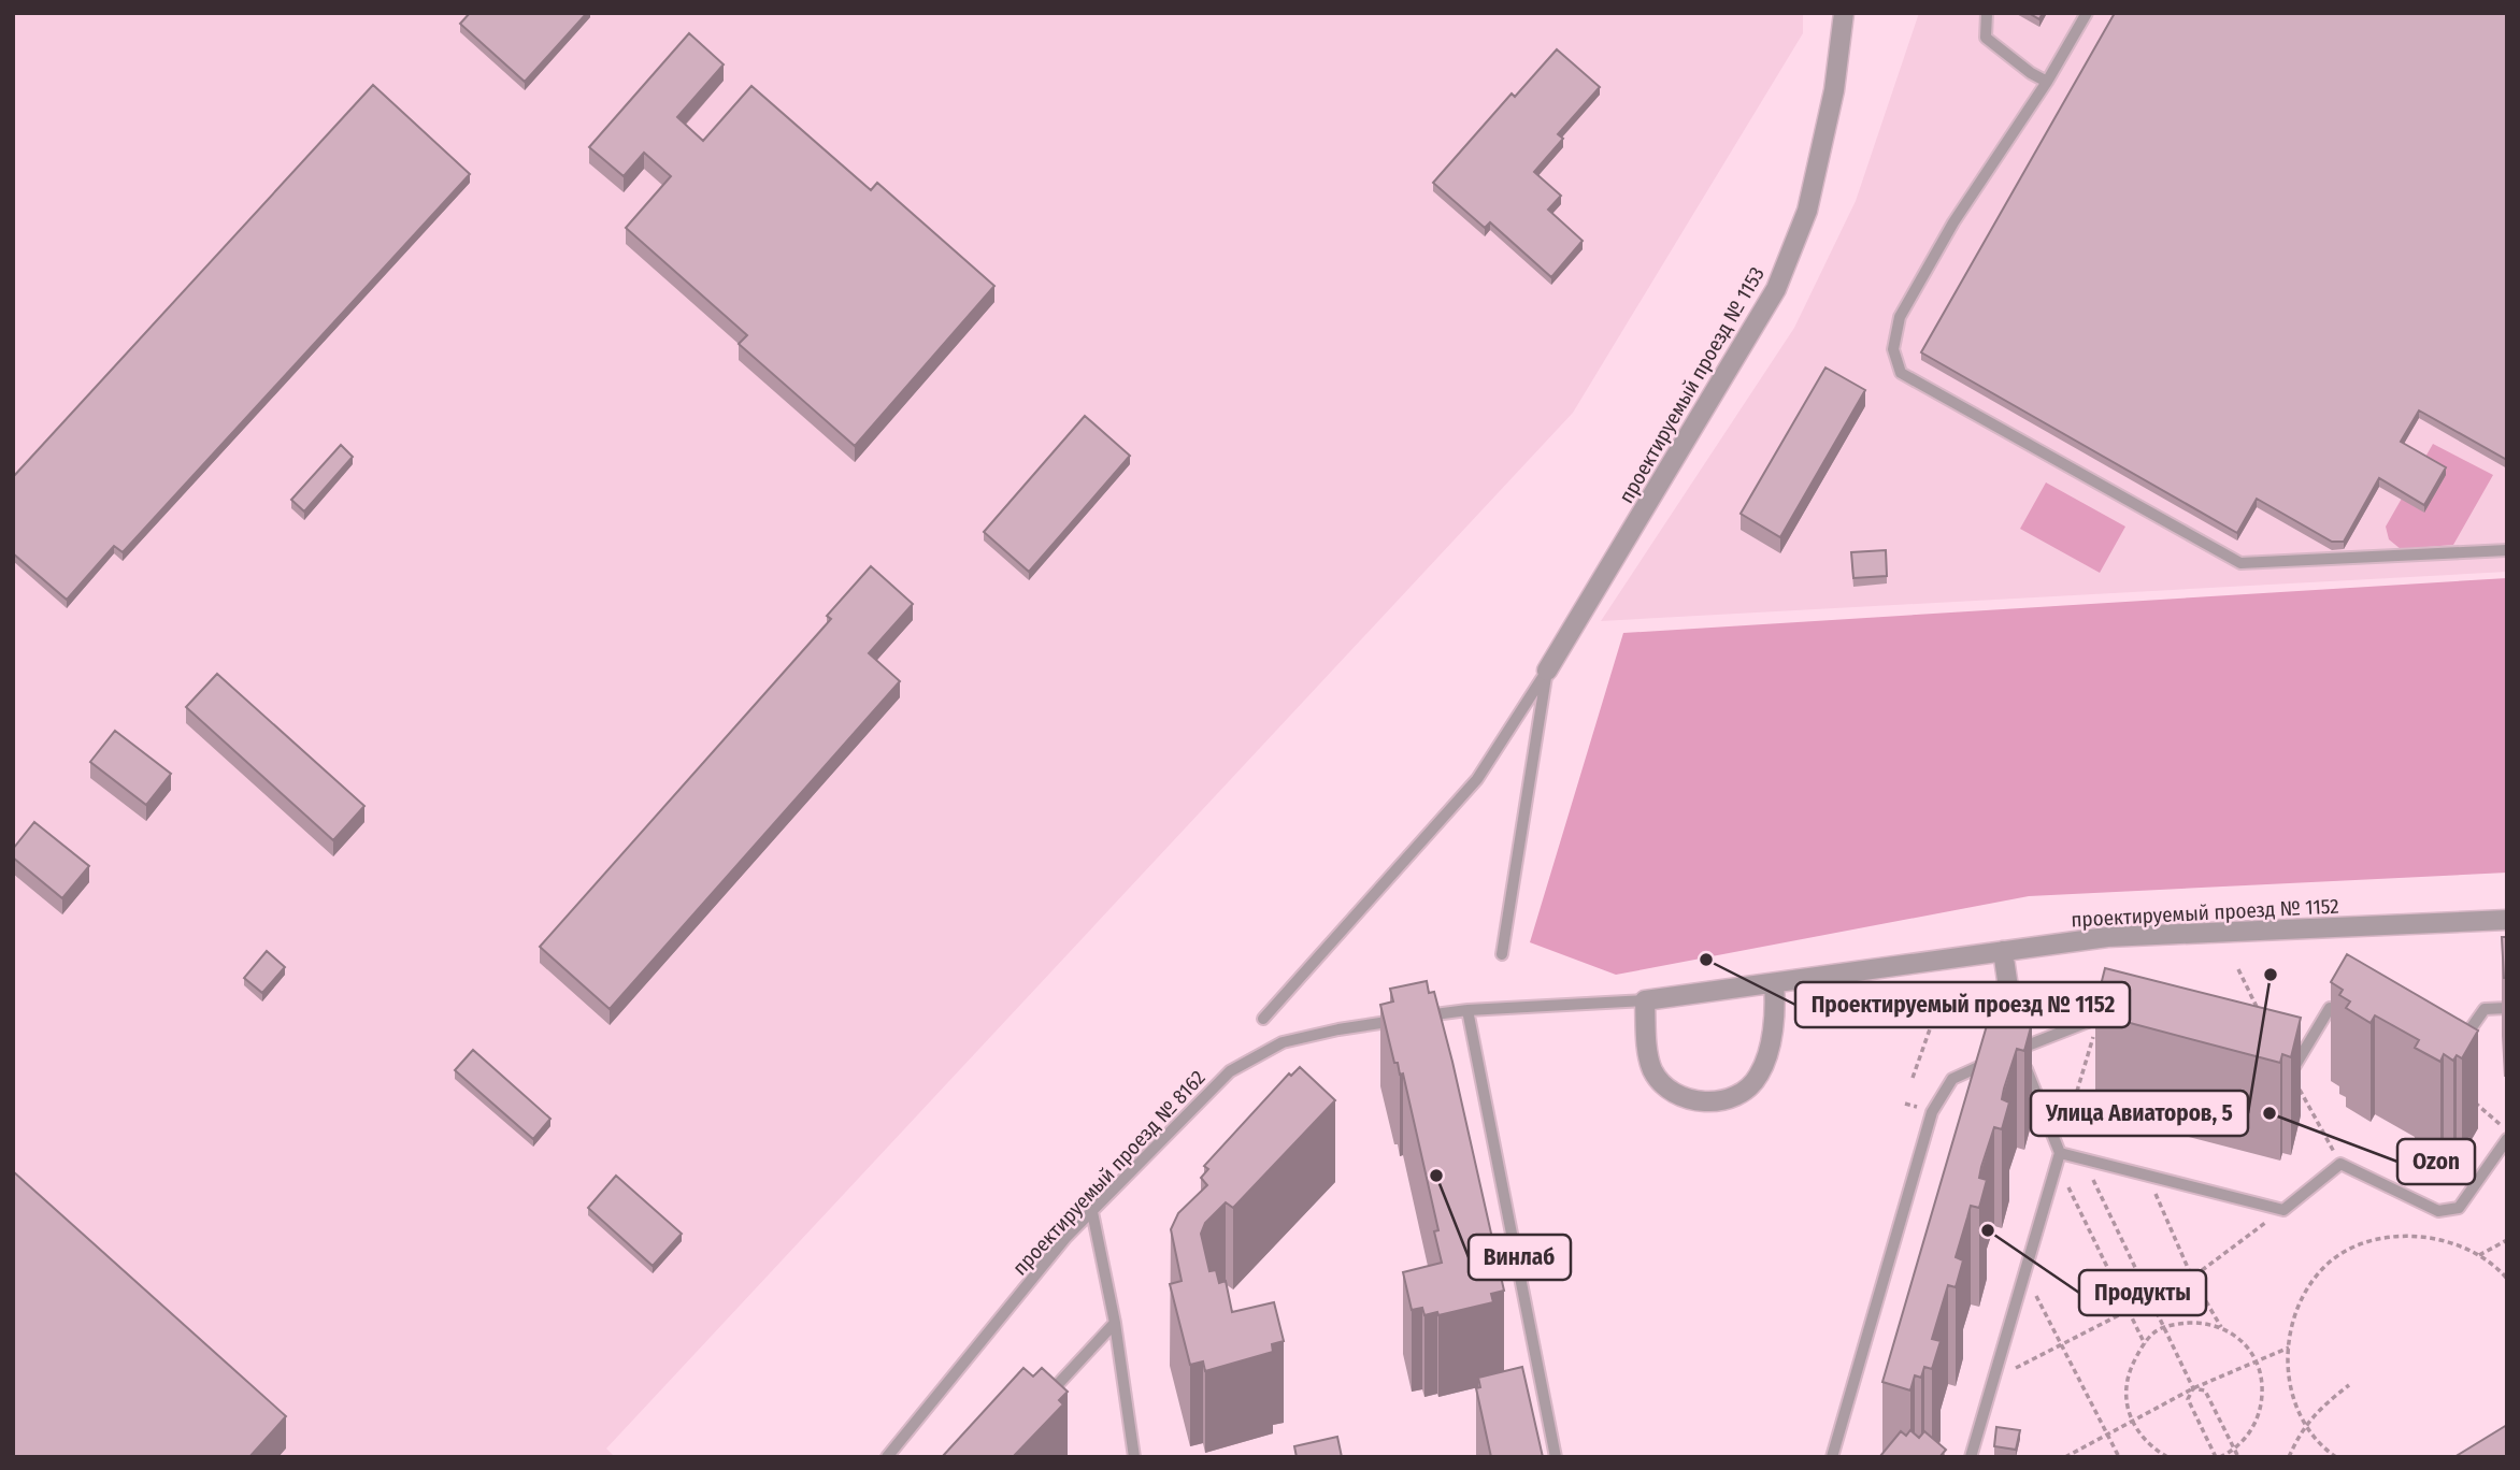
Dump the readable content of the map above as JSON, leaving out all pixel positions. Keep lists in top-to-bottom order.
{
  "streets": {
    "street": ["проектируемый проезд № 1153", "проектируемый проезд № 1152"],
    "lane": ["проектируемый проезд № 8162"]
  },
  "places": [
    "Проектируемый проезд № 1152",
    "Улица Авиаторов, 5",
    "Ozon",
    "Винлаб",
    "Продукты"
  ]
}
